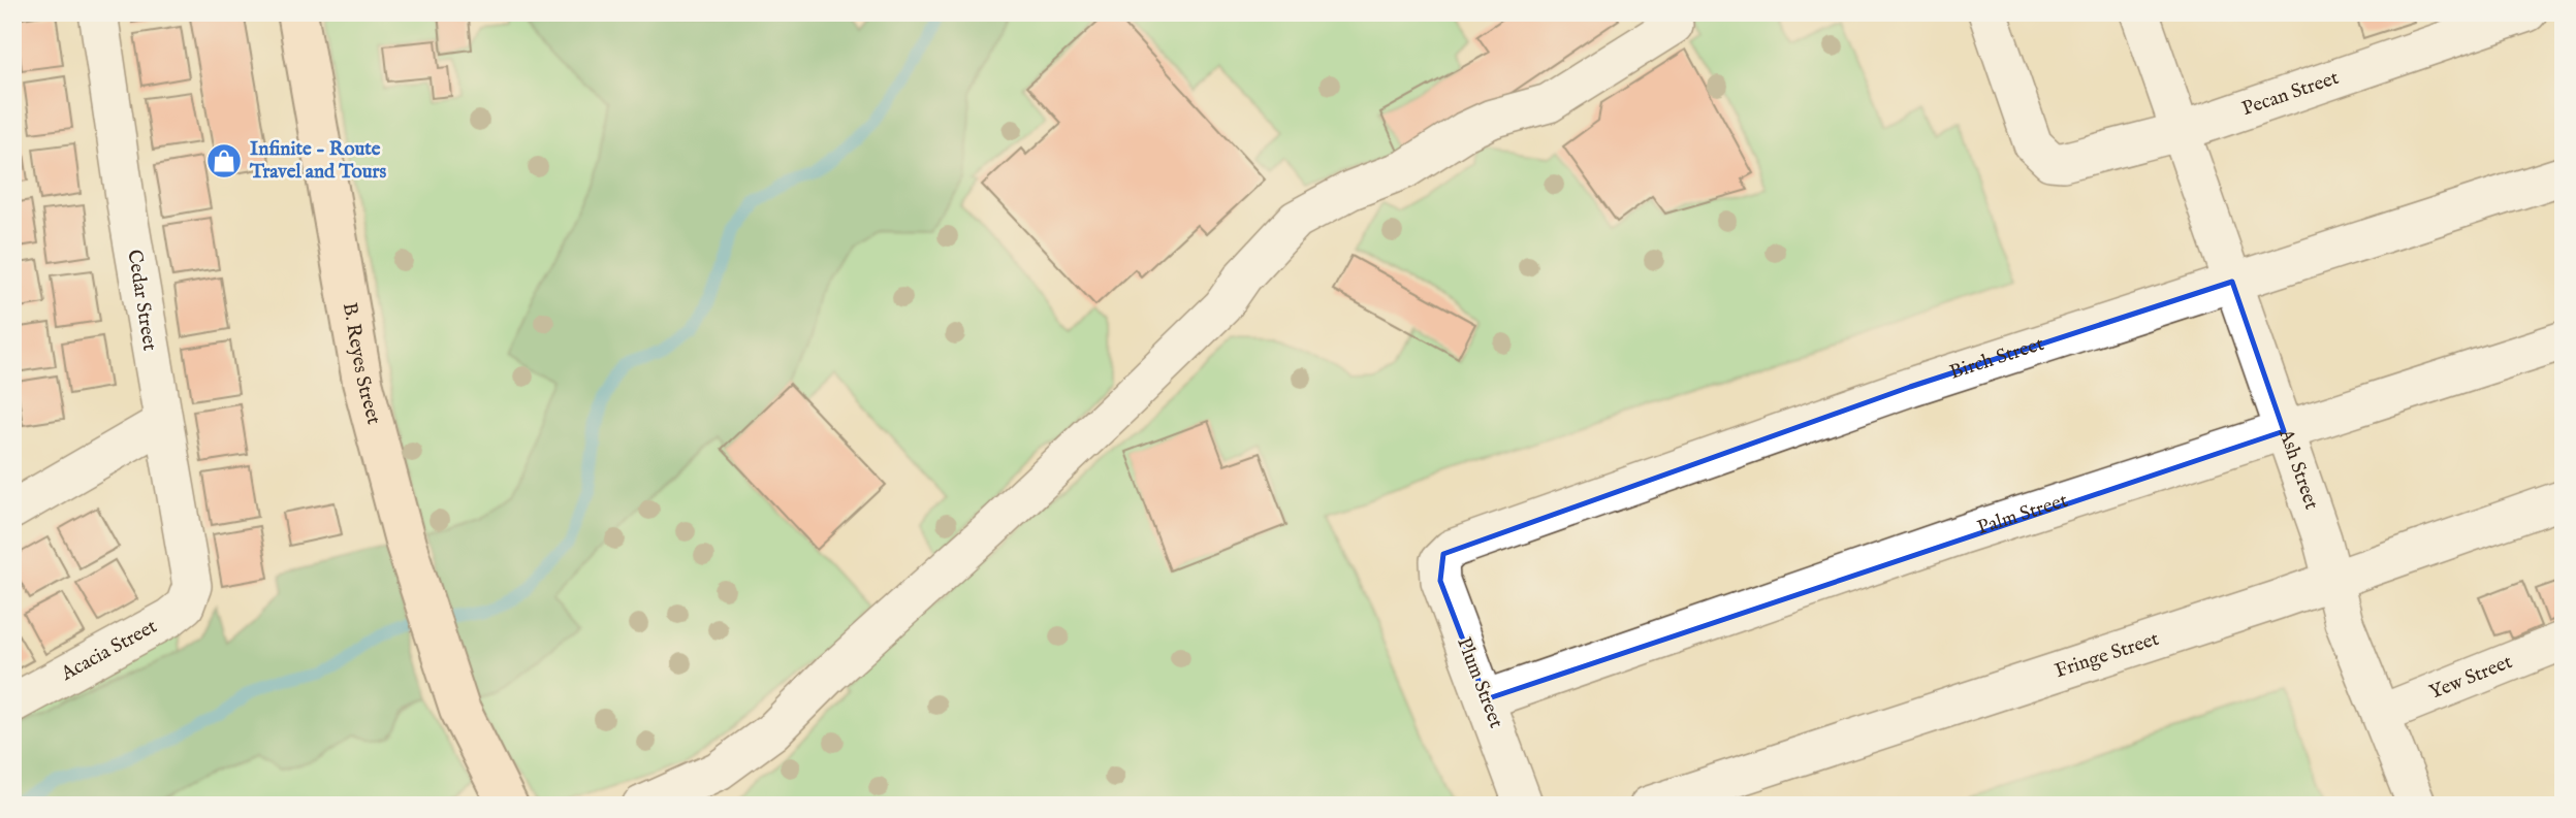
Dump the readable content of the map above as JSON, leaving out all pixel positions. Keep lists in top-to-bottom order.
{
  "streets": {
    "street": [
      "Pecan Street",
      "Cedar Street",
      "Birch Street",
      "B. Reyes Street",
      "Ash Street",
      "Palm Street",
      "Acacia Street",
      "Fringe Street",
      "Yew Street",
      "Plum Street"
    ]
  },
  "crossings": [
    ["Pecan Street", "Ash Street"],
    ["Cedar Street", "Acacia Street"],
    ["Birch Street", "Ash Street"],
    ["Birch Street", "Plum Street"],
    ["Ash Street", "Palm Street"],
    ["Ash Street", "Fringe Street"],
    ["Ash Street", "Yew Street"],
    ["Palm Street", "Plum Street"]
  ],
  "places": {
    "shop": ["Infinite - Route Travel and Tours"]
  }
}
